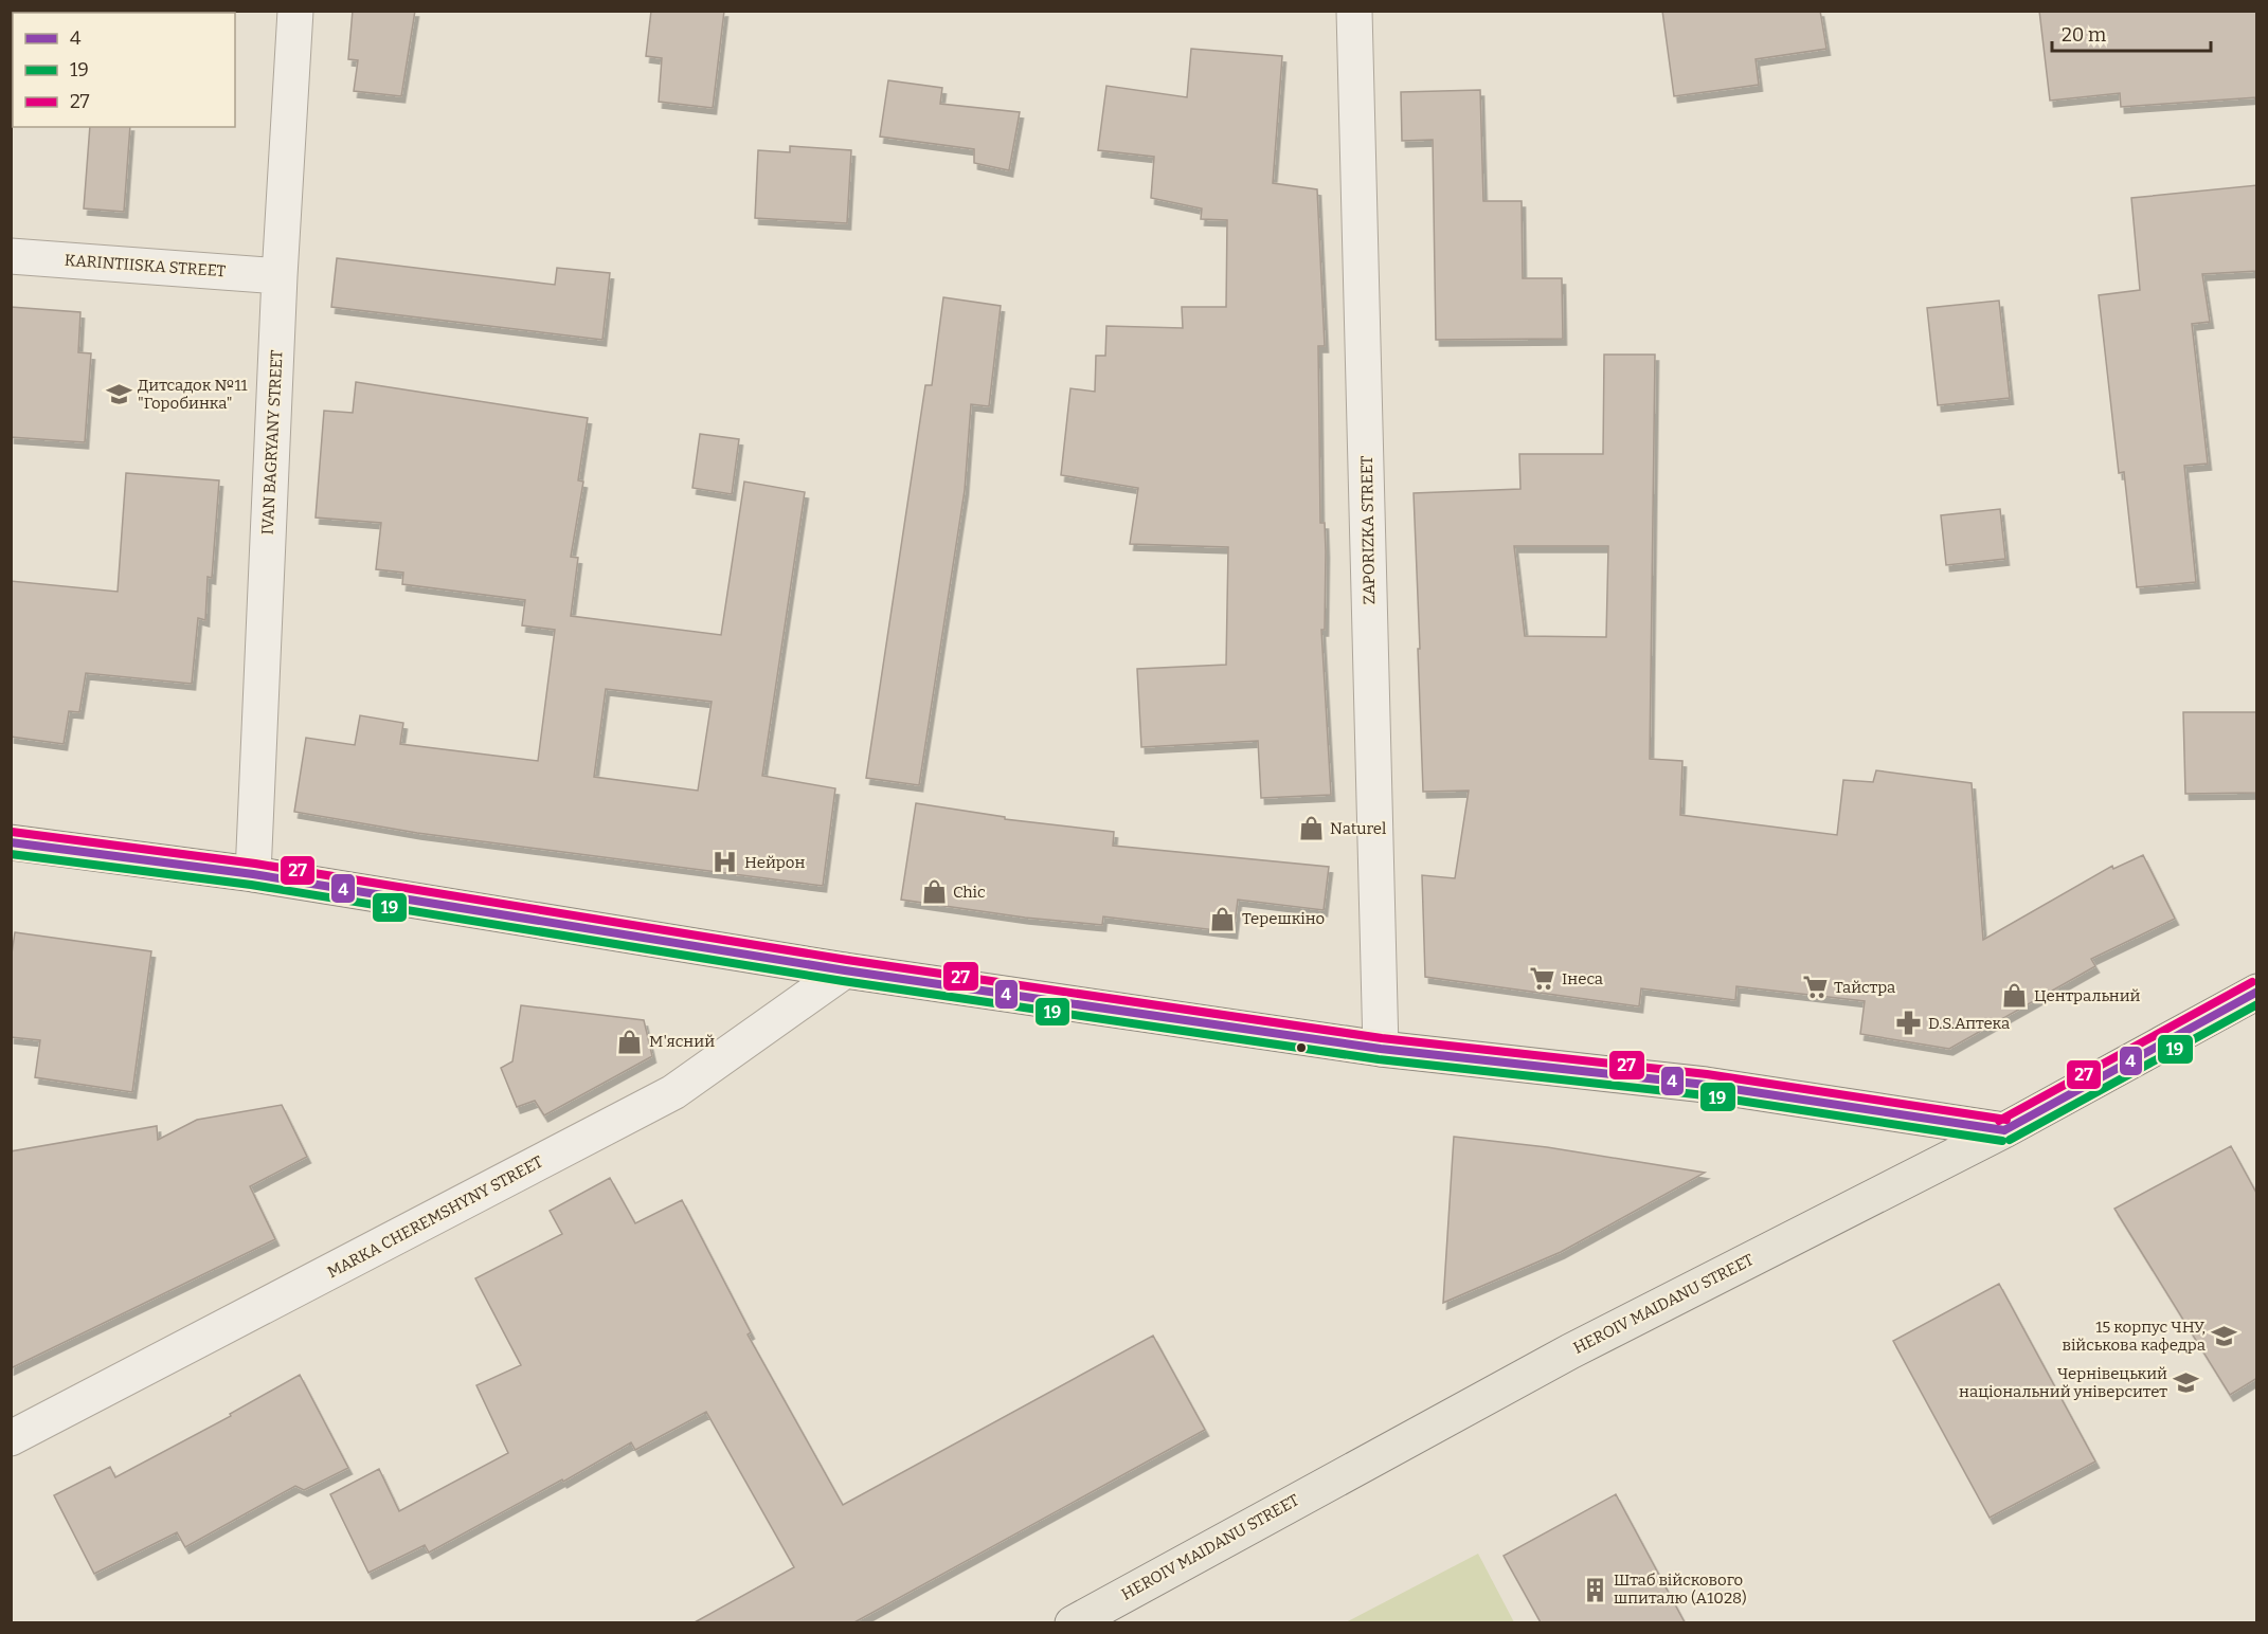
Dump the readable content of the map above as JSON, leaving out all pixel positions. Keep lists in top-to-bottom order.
{
  "streets": {
    "main road": ["HEROIV MAIDANU STREET"],
    "street": [
      "KARINTIISKA STREET",
      "IVAN BAGRYANY STREET",
      "ZAPORIZKA STREET",
      "MARKA CHEREMSHYNY STREET"
    ]
  },
  "crossings": [
    ["KARINTIISKA STREET", "IVAN BAGRYANY STREET"]
  ],
  "places": {
    "school or university": ["Дитсадок №11 \"Горобинка\"", "15 корпус ЧНУ, військова кафедра", "Чернівецький національний університет"],
    "shop": [
      "Naturel",
      "Chic",
      "Терешкіно",
      "Центральний",
      "М'ясний"
    ],
    "hospital": ["Нейрон"],
    "supermarket": ["Інеса", "Тайстра"],
    "pharmacy": ["D.S.Аптека"],
    "building": ["Штаб війскового шпиталю (А1028)"]
  },
  "lines": ["transit line 27", "transit line 4", "transit line 19"],
  "legend": ["4", "19", "27"],
  "scale_bar": "20 m"
}
